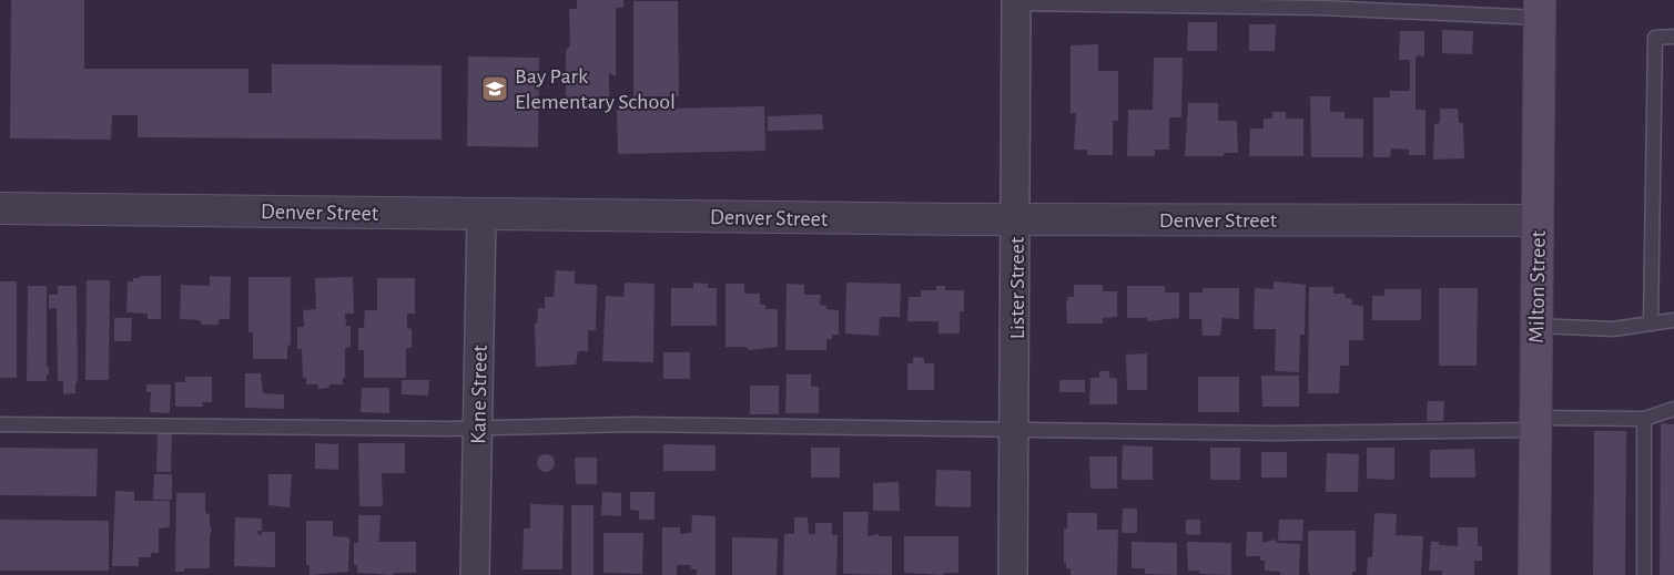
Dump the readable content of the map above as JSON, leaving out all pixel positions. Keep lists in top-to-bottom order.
{
  "streets": {
    "main road": ["Milton Street"],
    "street": ["Denver Street", "Lister Street", "Kane Street"]
  },
  "crossings": [
    ["Denver Street", "Milton Street"],
    ["Denver Street", "Lister Street"],
    ["Denver Street", "Kane Street"]
  ],
  "places": {
    "school or university": ["Bay Park Elementary School"]
  }
}
